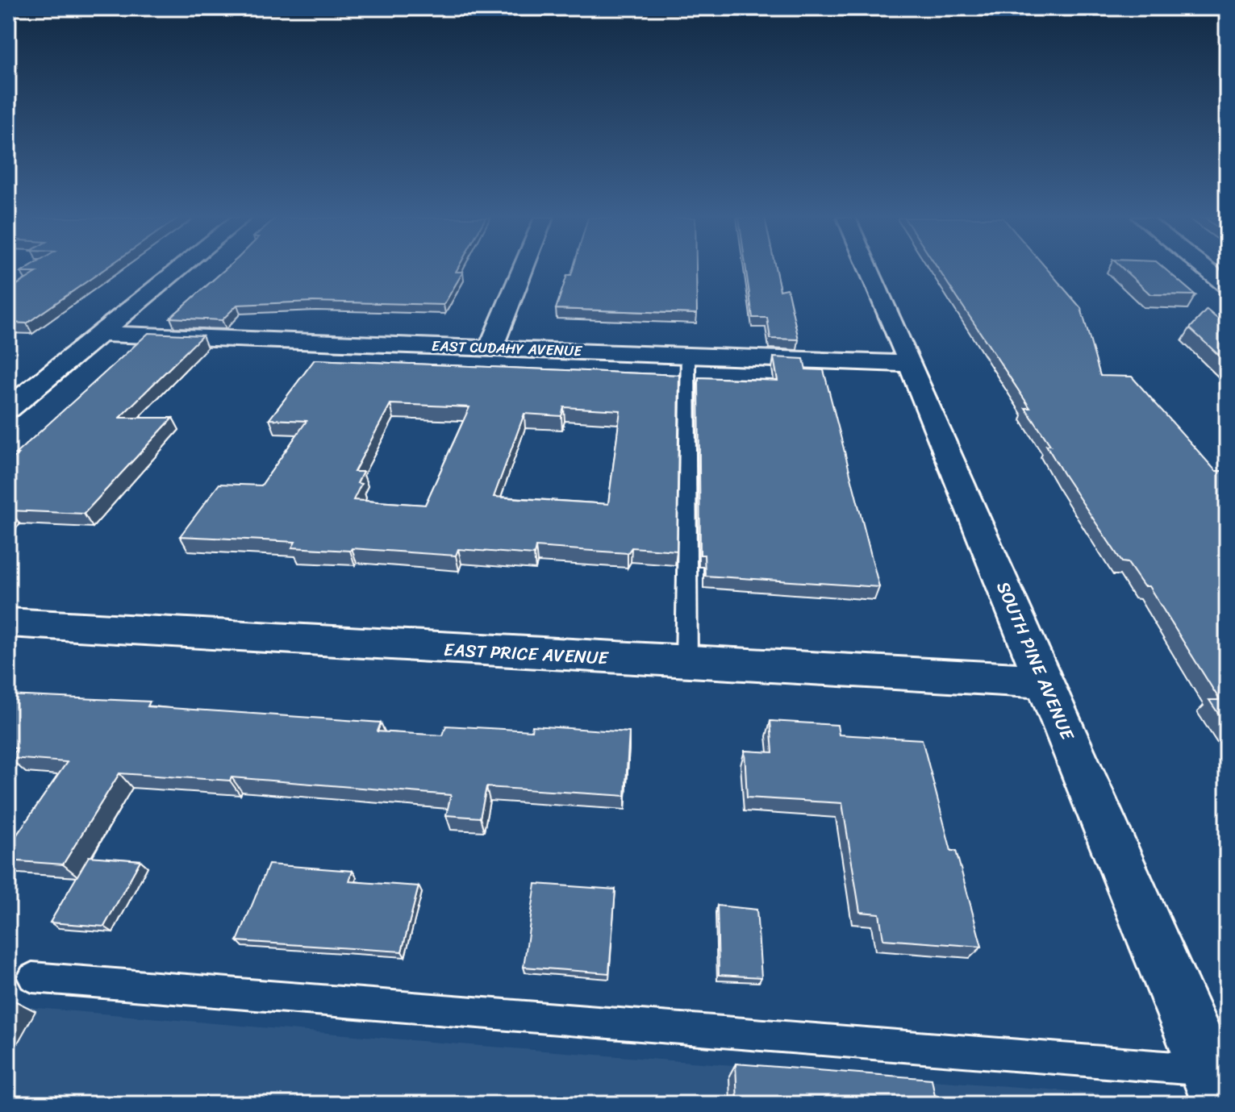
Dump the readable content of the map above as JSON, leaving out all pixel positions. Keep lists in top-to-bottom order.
{
  "streets": {
    "street": ["EAST CUDAHY AVENUE", "EAST PRICE AVENUE", "SOUTH PINE AVENUE"]
  },
  "crossings": [
    ["EAST CUDAHY AVENUE", "SOUTH PINE AVENUE"],
    ["EAST PRICE AVENUE", "SOUTH PINE AVENUE"]
  ]
}
